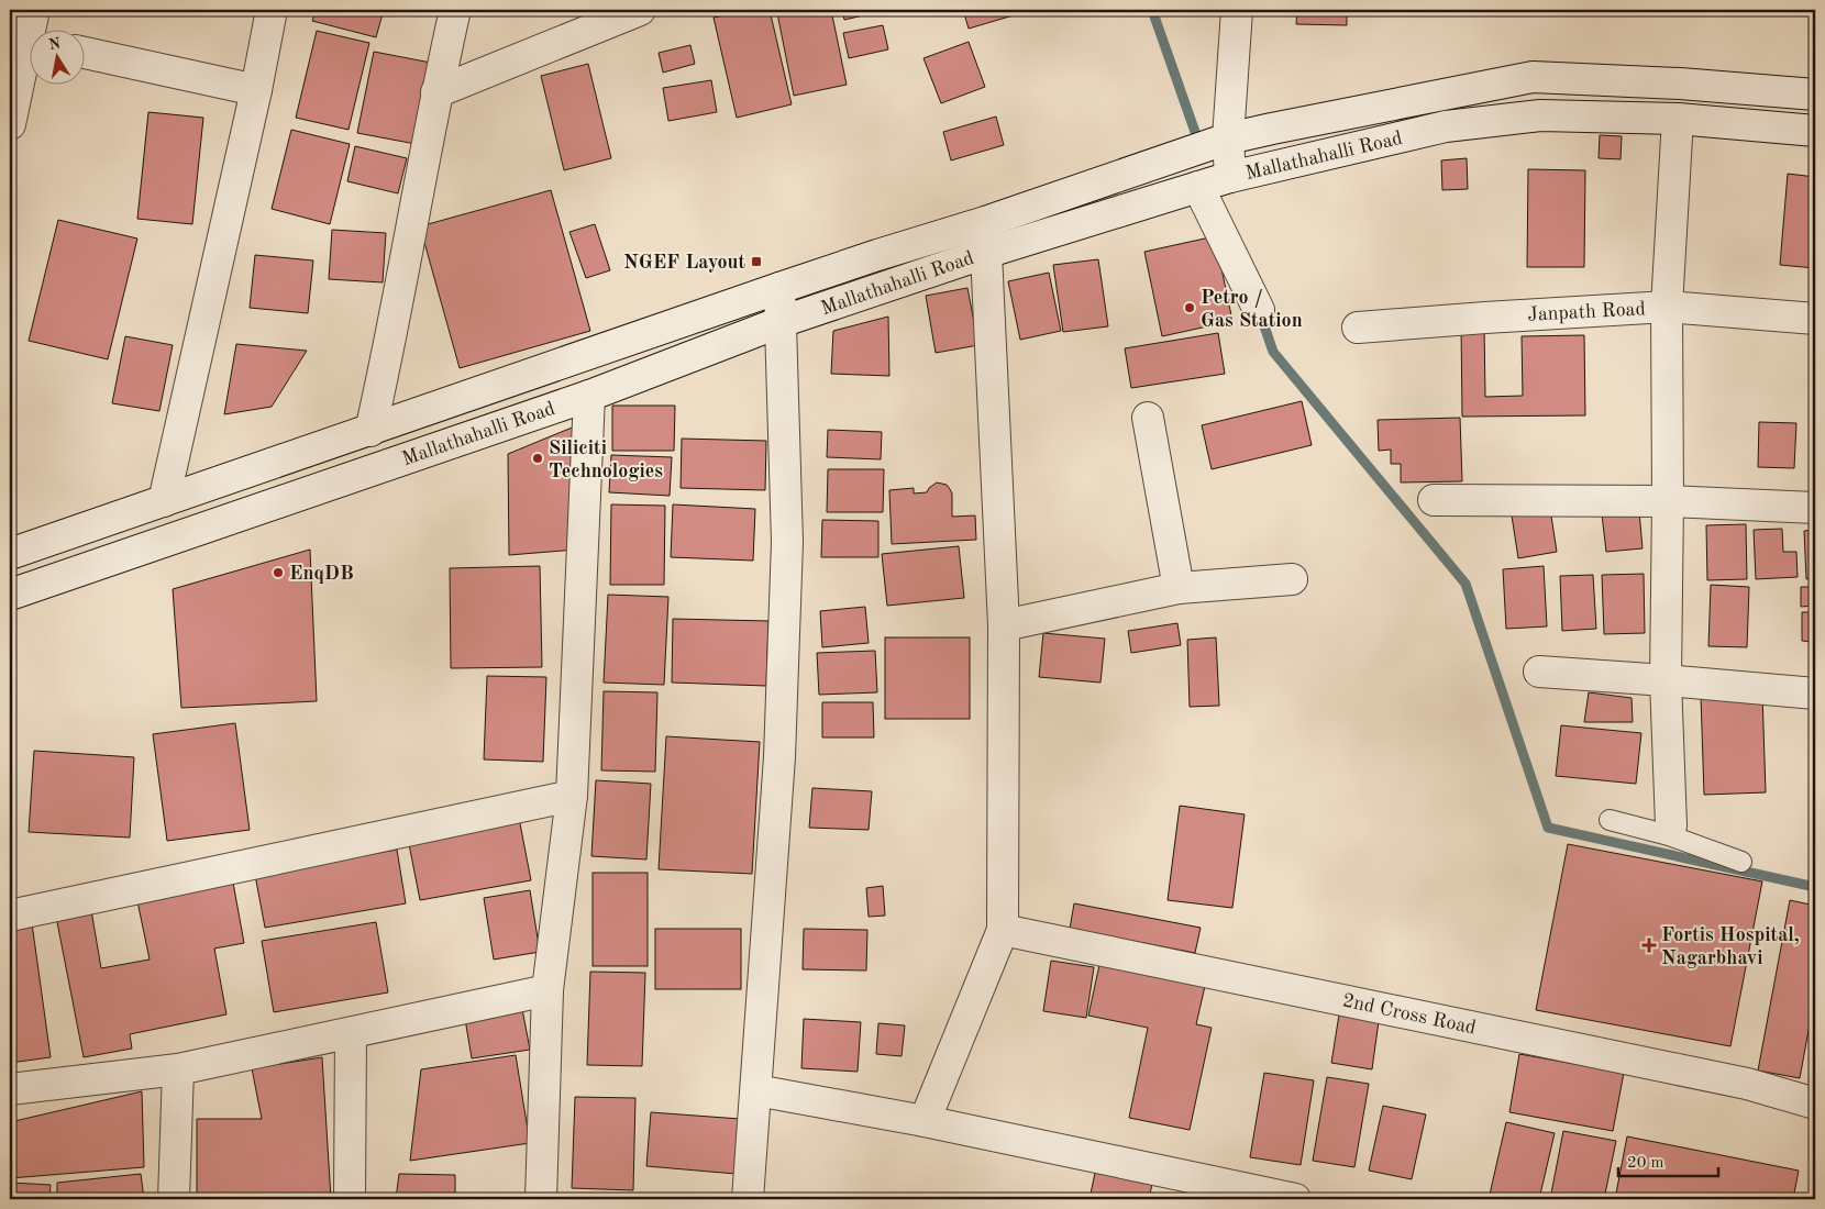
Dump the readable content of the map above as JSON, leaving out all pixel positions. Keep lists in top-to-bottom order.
{
  "streets": {
    "street": ["Mallathahalli Road", "Janpath Road", "2nd Cross Road"]
  },
  "places": {
    "transit": ["NGEF Layout"],
    "other": ["Petro / Gas Station", "Siliciti Technologies", "EnqDB"],
    "health": ["Fortis Hospital, Nagarbhavi"]
  },
  "scale_bar": "20 m",
  "north": "top"
}
